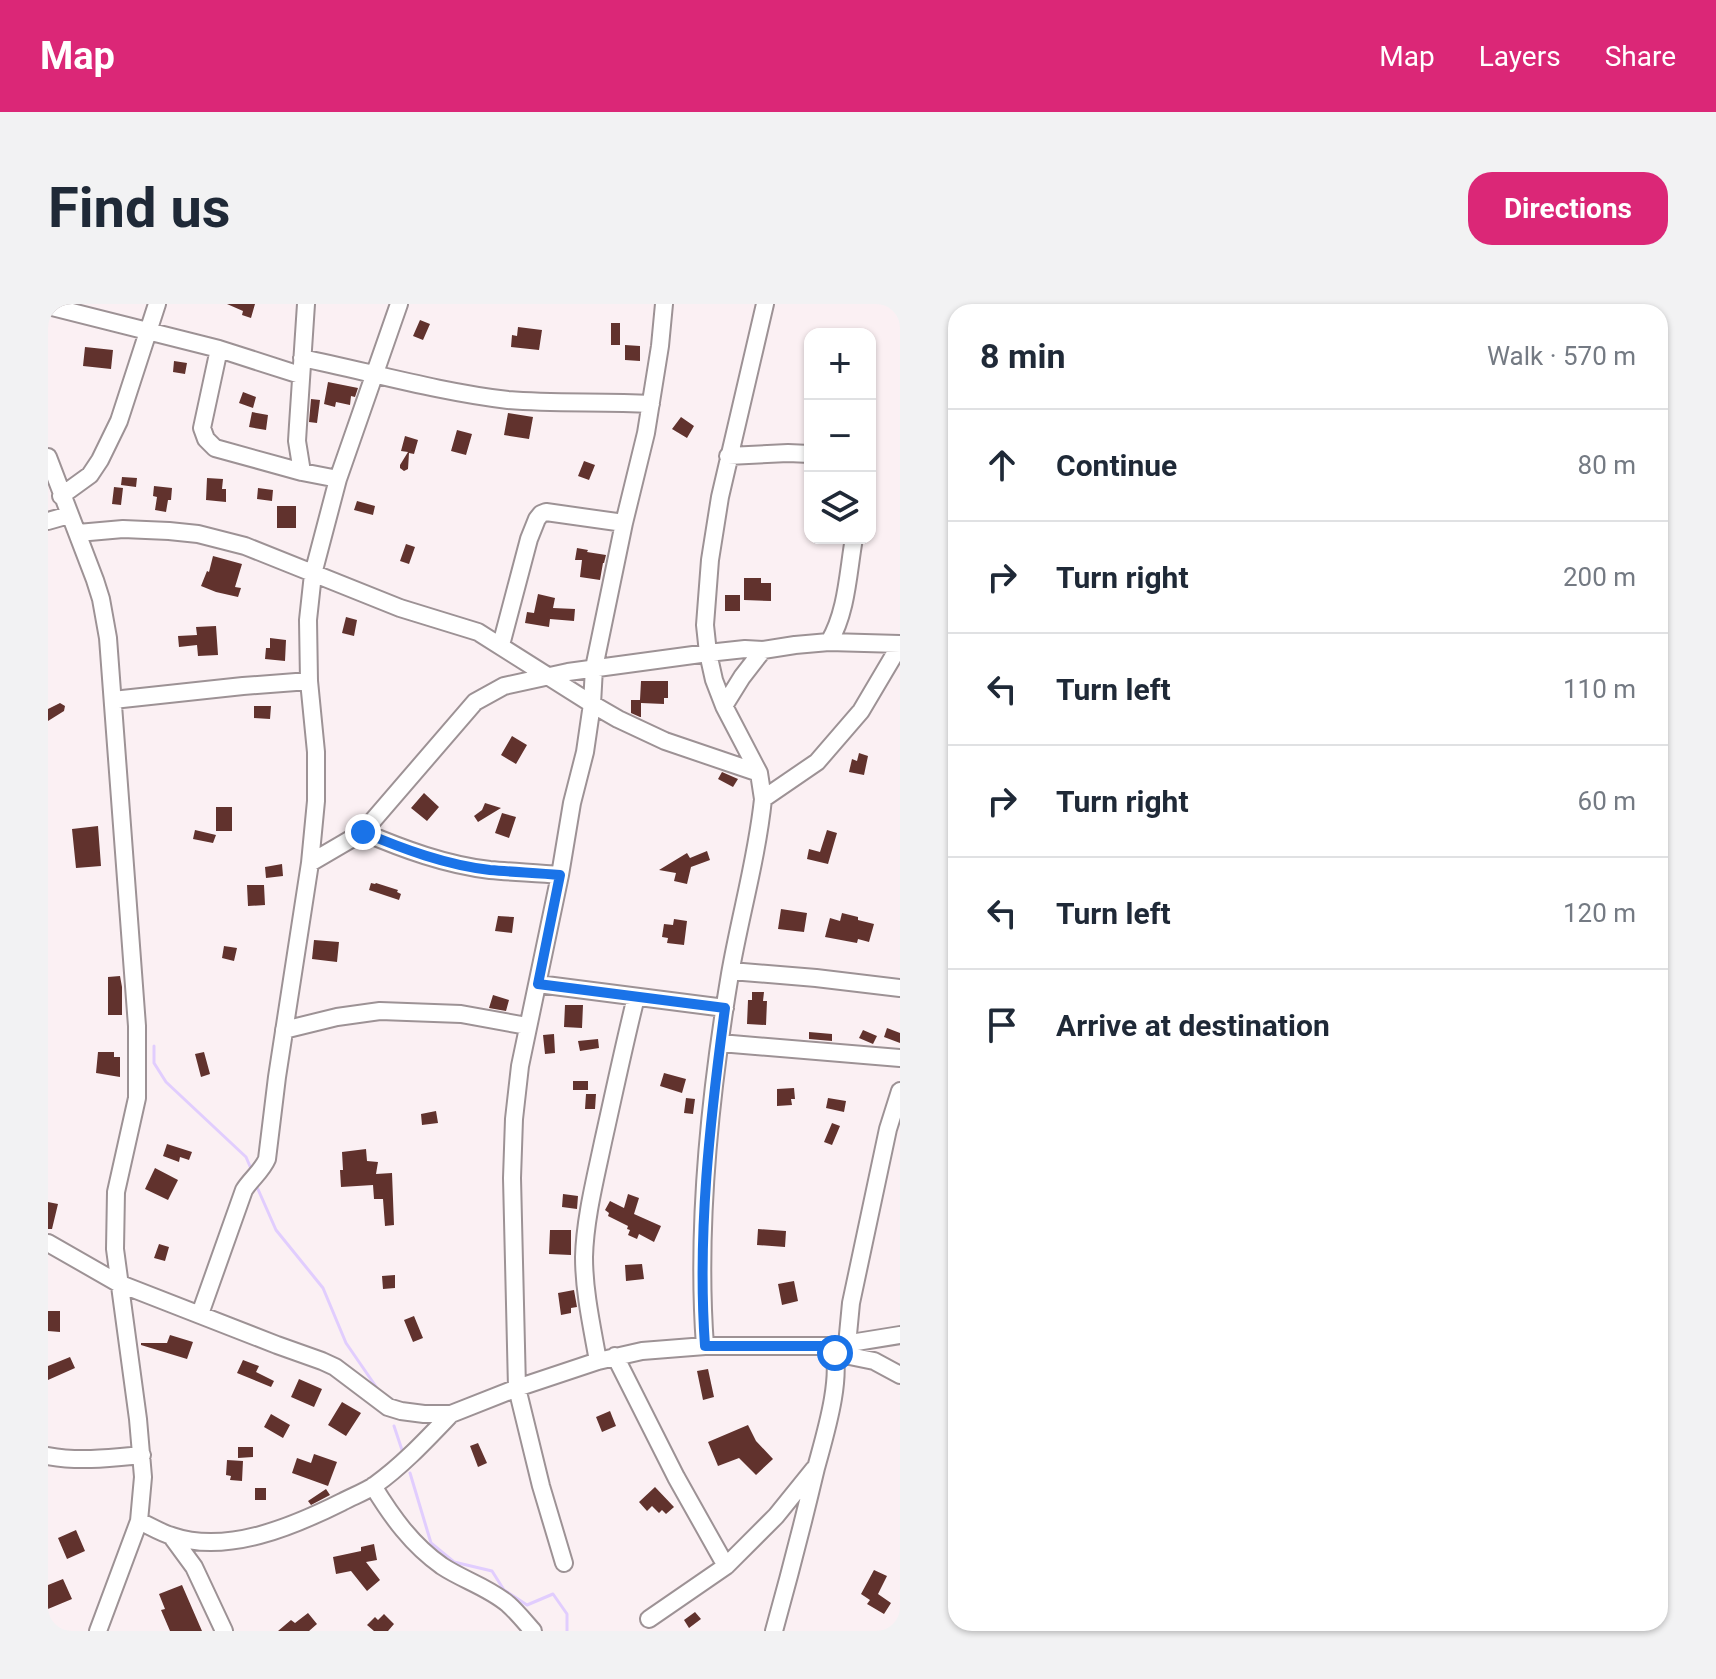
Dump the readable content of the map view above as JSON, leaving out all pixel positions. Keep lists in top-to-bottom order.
{
  "page": {
    "header": "Map",
    "nav": ["Map", "Layers", "Share"],
    "buttons": "Directions",
    "title": "Find us",
    "heading": ["8 min", "Walk · 570 m"],
    "map_buttons": ["+", "−"],
    "list": [
      ["Continue", "80 m"],
      ["Turn right", "200 m"],
      ["Turn left", "110 m"],
      ["Turn right", "60 m"],
      ["Turn left", "120 m"],
      "Arrive at destination"
    ]
  }
}
